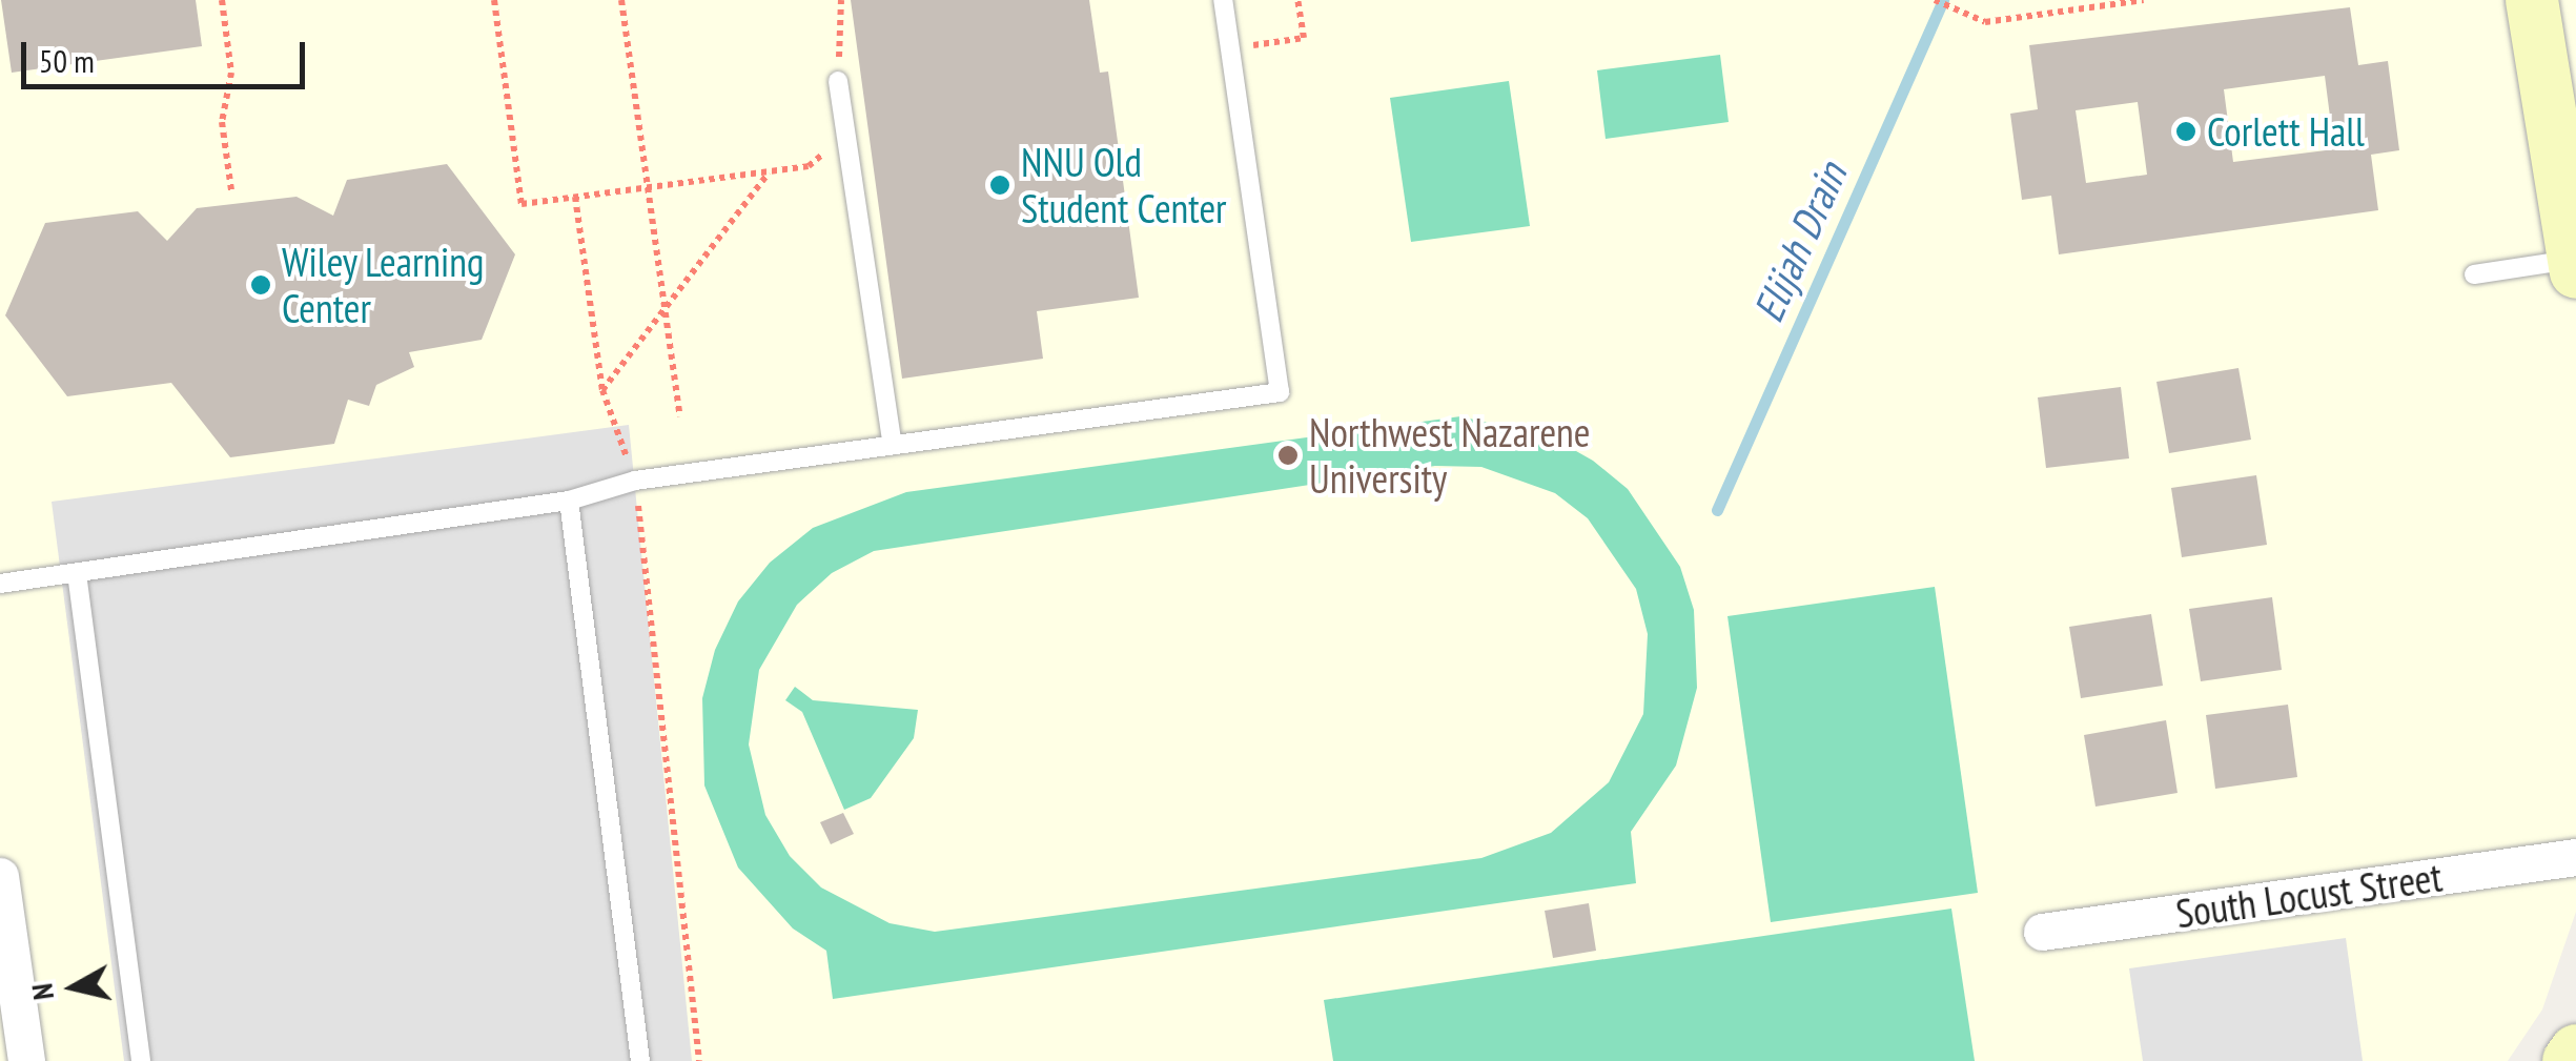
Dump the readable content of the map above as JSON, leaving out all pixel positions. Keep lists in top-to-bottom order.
{
  "streets": {
    "street": ["South Locust Street"]
  },
  "water": ["Elijah Drain"],
  "places": [
    "Corlett Hall",
    "NNU Old Student Center",
    "Wiley Learning Center",
    "Northwest Nazarene University"
  ],
  "scale_bar": "50 m",
  "north": "left"
}
